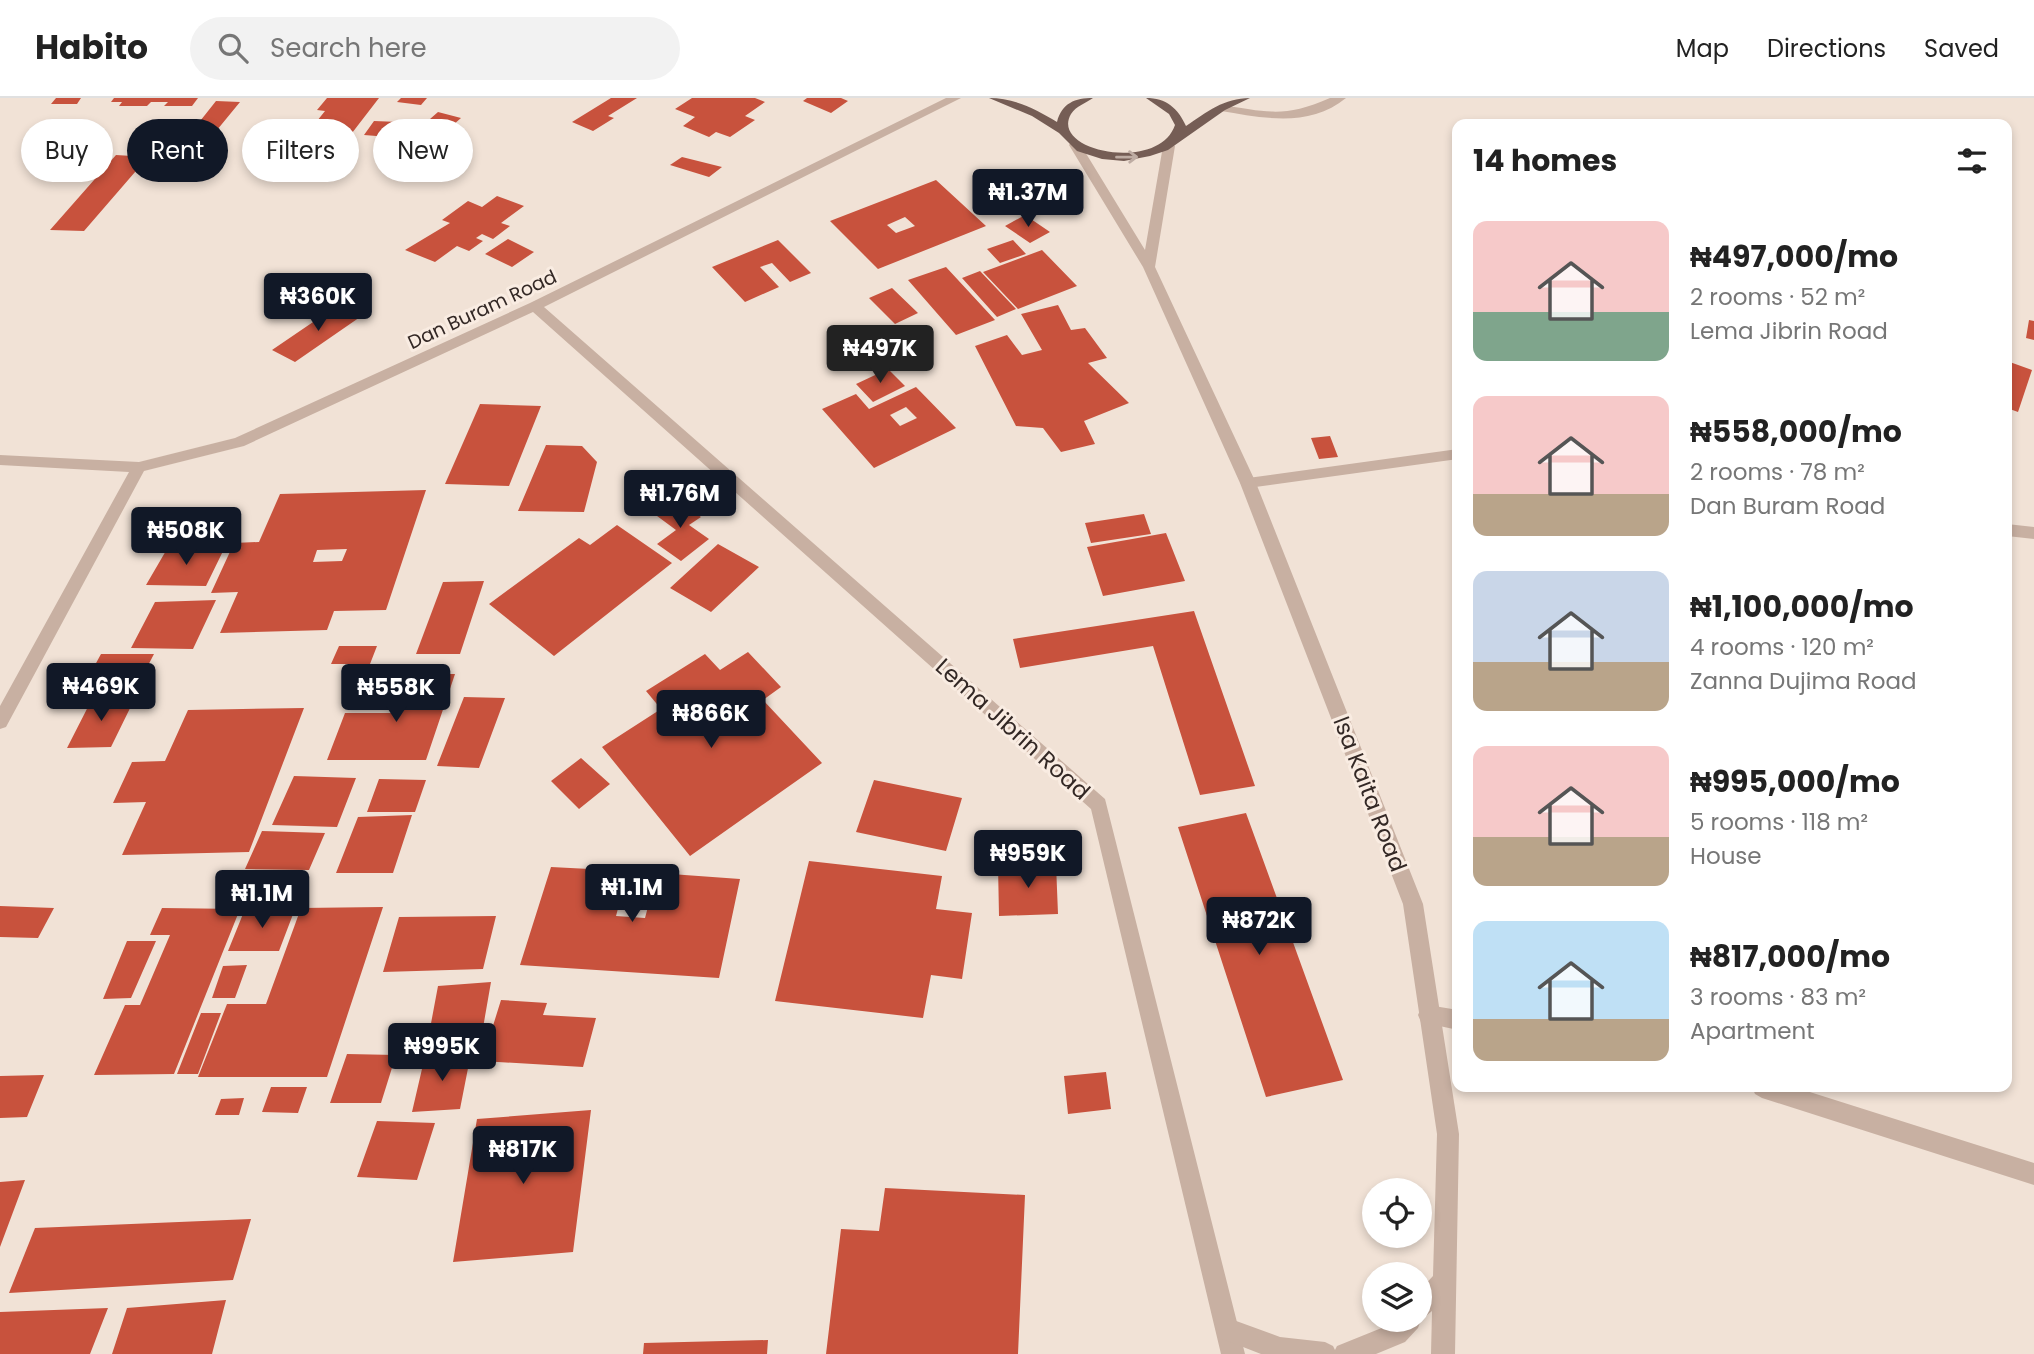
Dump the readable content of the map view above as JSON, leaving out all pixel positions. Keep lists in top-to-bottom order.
{
  "streets": {
    "street": ["Dan Buram Road", "Lema Jibrin Road", "Isa Kaita Road"]
  },
  "crossings": [
    ["Dan Buram Road", "Lema Jibrin Road"]
  ],
  "page": {
    "header": "Habito",
    "search": "Search here",
    "nav": ["Map", "Directions", "Saved"],
    "chip": [
      "Buy",
      "Rent",
      "Filters",
      "New"
    ],
    "heading": "14 homes",
    "price": [
      "₦1.37M",
      "₦360K",
      "₦497K",
      "₦1.76M",
      "₦508K",
      "₦469K",
      "₦558K",
      "₦866K",
      "₦959K",
      "₦1.1M",
      "₦1.1M",
      "₦872K",
      "₦995K",
      "₦817K"
    ],
    "list": [
      {
        "name": "₦497,000/mo",
        "note": "2 rooms · 52 m² · Lema Jibrin Road"
      },
      {
        "name": "₦558,000/mo",
        "note": "2 rooms · 78 m² · Dan Buram Road"
      },
      {
        "name": "₦1,100,000/mo",
        "note": "4 rooms · 120 m² · Zanna Dujima Road"
      },
      {
        "name": "₦995,000/mo",
        "note": "5 rooms · 118 m² · House"
      },
      {
        "name": "₦817,000/mo",
        "note": "3 rooms · 83 m² · Apartment"
      }
    ]
  }
}
